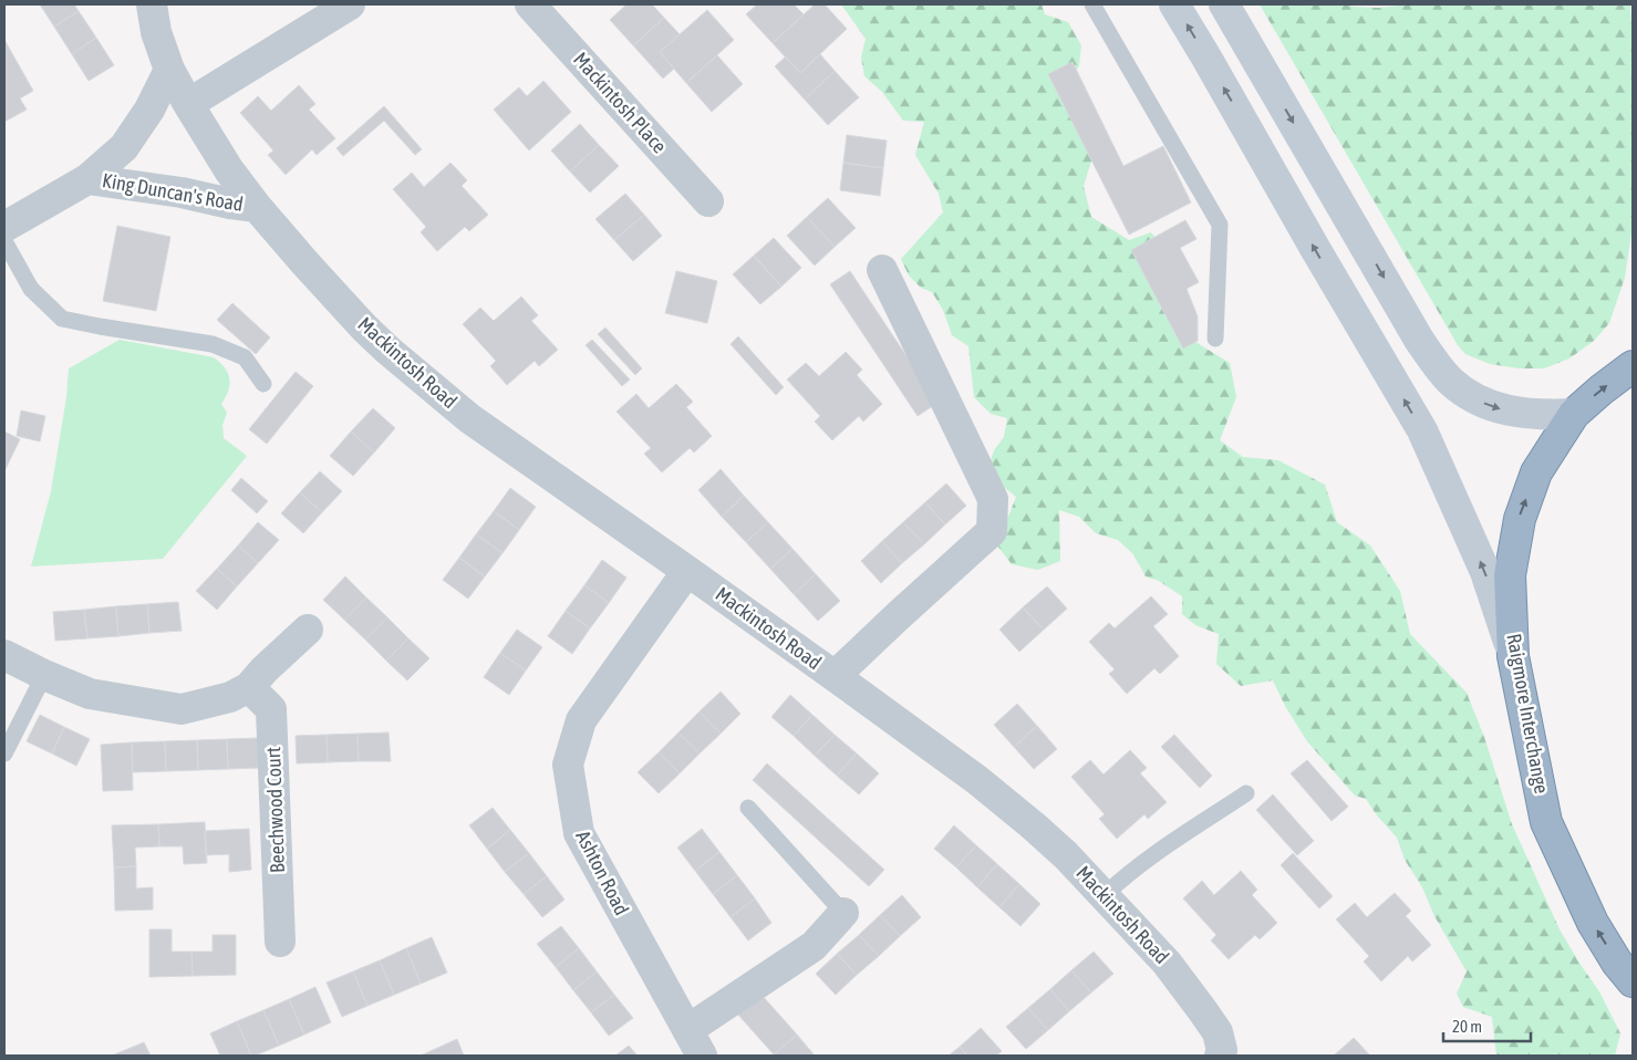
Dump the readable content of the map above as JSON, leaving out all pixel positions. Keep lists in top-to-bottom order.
{
  "streets": {
    "highway": ["Raigmore Interchange"],
    "street": [
      "Mackintosh Place",
      "King Duncan's Road",
      "Mackintosh Road",
      "Beechwood Court",
      "Ashton Road"
    ]
  },
  "crossings": [
    ["King Duncan's Road", "Mackintosh Road"],
    ["Mackintosh Road", "Ashton Road"]
  ],
  "one_way": ["Raigmore Interchange"],
  "scale_bar": "20 m"
}
